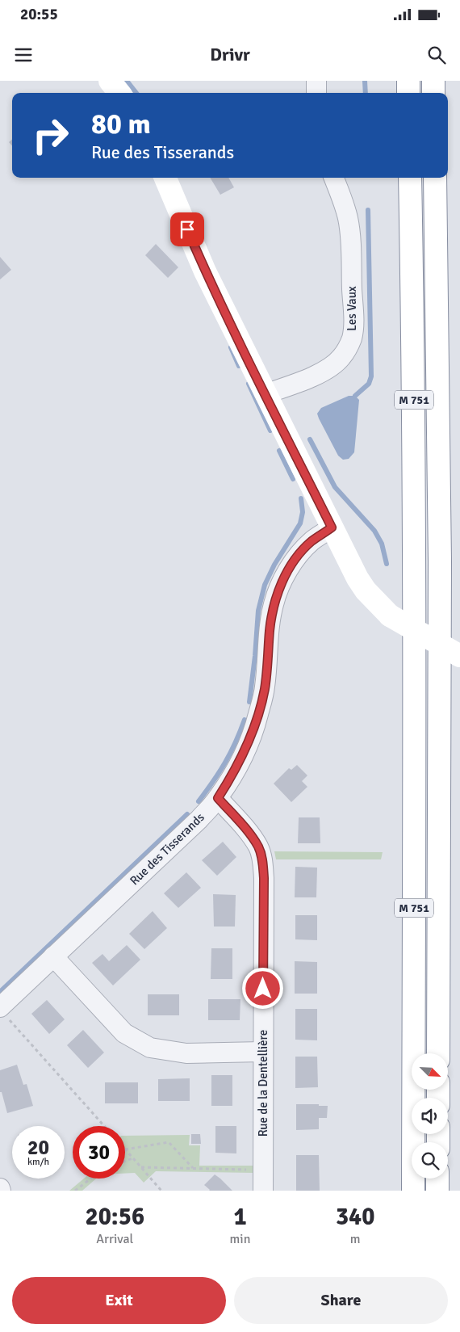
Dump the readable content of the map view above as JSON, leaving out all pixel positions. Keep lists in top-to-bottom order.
{
  "streets": {
    "main road": ["M 751"],
    "street": ["Les Vaux", "Rue des Tisserands", "Rue de la Dentellière"]
  },
  "crossings": [
    ["Rue des Tisserands", "Rue de la Dentellière"]
  ],
  "north": "bottom right",
  "page": {
    "status": "20:55",
    "header": "Drivr",
    "turn": ["80 m", "Rue des Tisserands"],
    "speed": "20 km/h",
    "limit": "30",
    "eta": [
      "20:56",
      "Arrival",
      "1",
      "min",
      "340",
      "m"
    ],
    "buttons": ["Exit", "Share"]
  }
}
